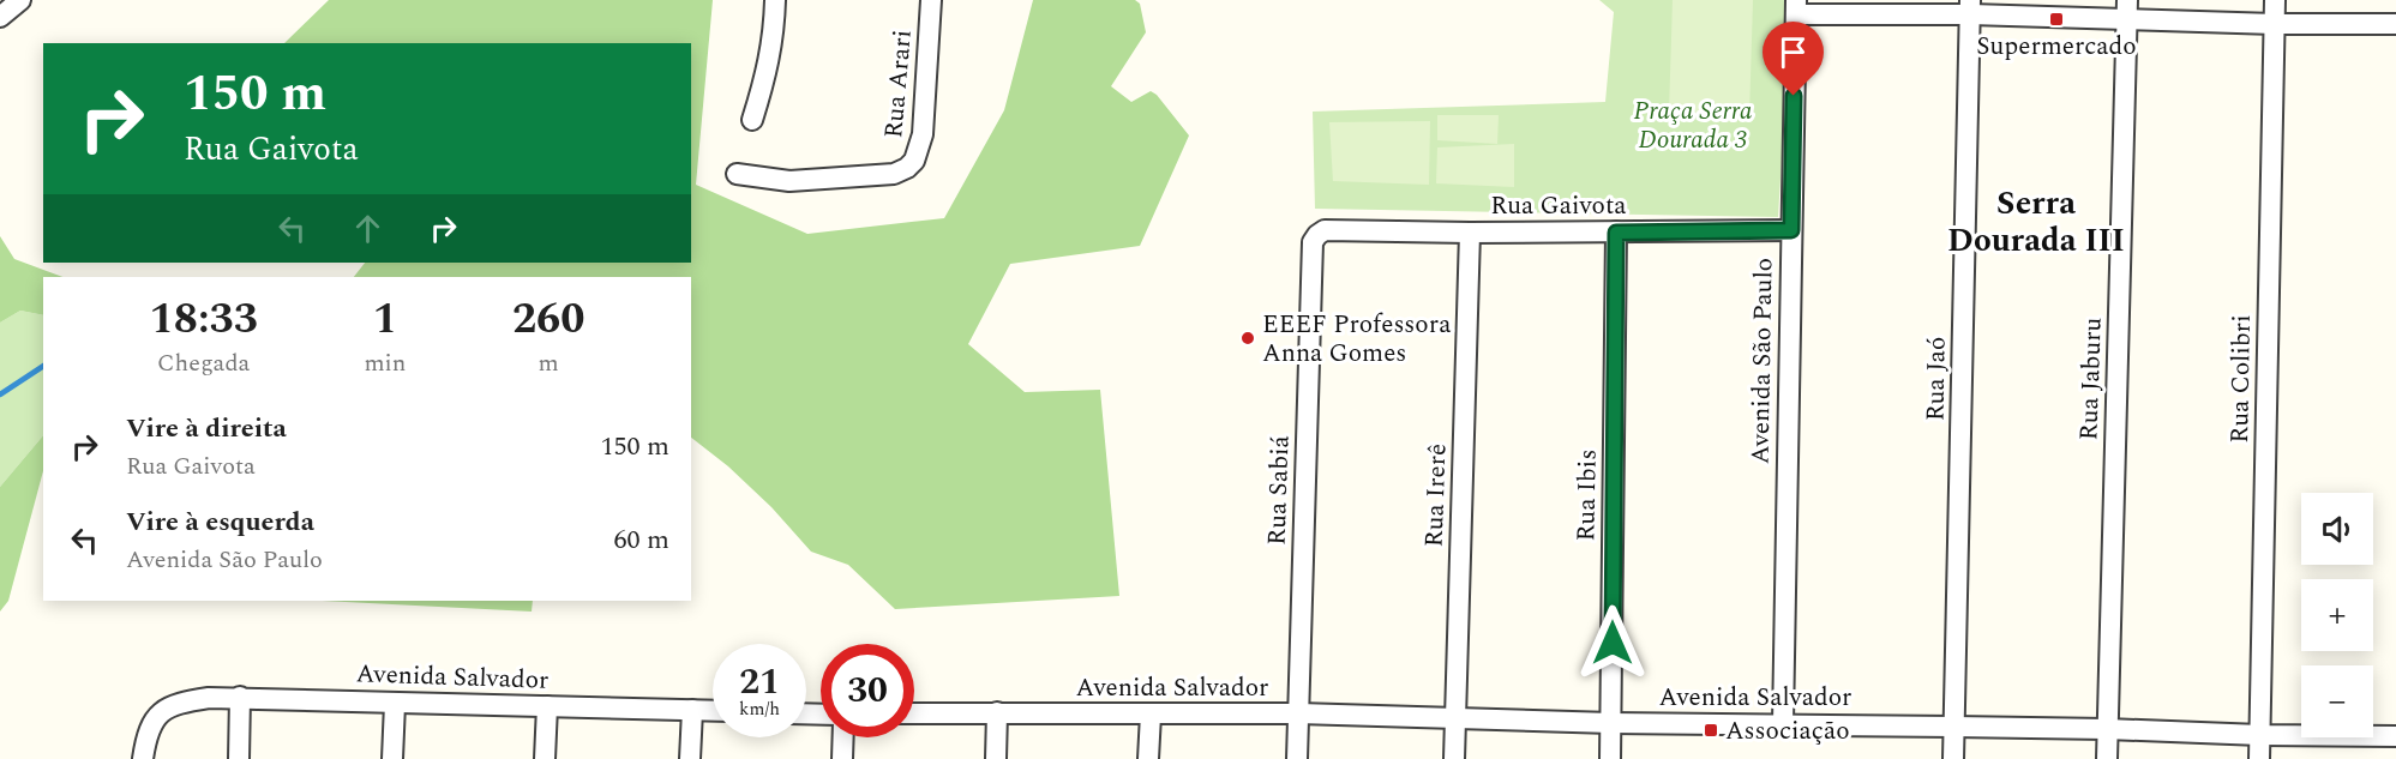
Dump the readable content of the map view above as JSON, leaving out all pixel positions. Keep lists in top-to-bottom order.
{
  "streets": {
    "street": [
      "Rua Arari",
      "Rua Gaivota",
      "Avenida São Paulo",
      "Rua Jaó",
      "Rua Jaburu",
      "Rua Colibri",
      "Rua Sabiá",
      "Rua Irerê",
      "Rua Ibis",
      "Avenida Salvador"
    ]
  },
  "crossings": [
    ["Rua Gaivota", "Avenida São Paulo"],
    ["Rua Gaivota", "Rua Sabiá"],
    ["Rua Gaivota", "Rua Irerê"],
    ["Rua Gaivota", "Rua Ibis"],
    ["Avenida São Paulo", "Avenida Salvador"],
    ["Rua Jaó", "Avenida Salvador"],
    ["Rua Jaburu", "Avenida Salvador"],
    ["Rua Colibri", "Avenida Salvador"],
    ["Rua Sabiá", "Avenida Salvador"],
    ["Rua Irerê", "Avenida Salvador"],
    ["Rua Ibis", "Avenida Salvador"]
  ],
  "districts": ["Serra Dourada III"],
  "parks": ["Praça Serra Dourada 3"],
  "places": {
    "transit": ["Supermercado", "Associação"],
    "other": ["EEEF Professora Anna Gomes"]
  },
  "page": {
    "turn": ["150 m", "Rua Gaivota"],
    "eta": [
      "18:33",
      "Chegada",
      "1",
      "min",
      "260",
      "m"
    ],
    "list": [
      {
        "name": "Vire à direita",
        "note": "Rua Gaivota",
        "value": "150 m"
      },
      {
        "name": "Vire à esquerda",
        "note": "Avenida São Paulo",
        "value": "60 m"
      }
    ],
    "map_buttons": ["+", "−"],
    "speed": "21 km/h",
    "limit": "30"
  }
}
